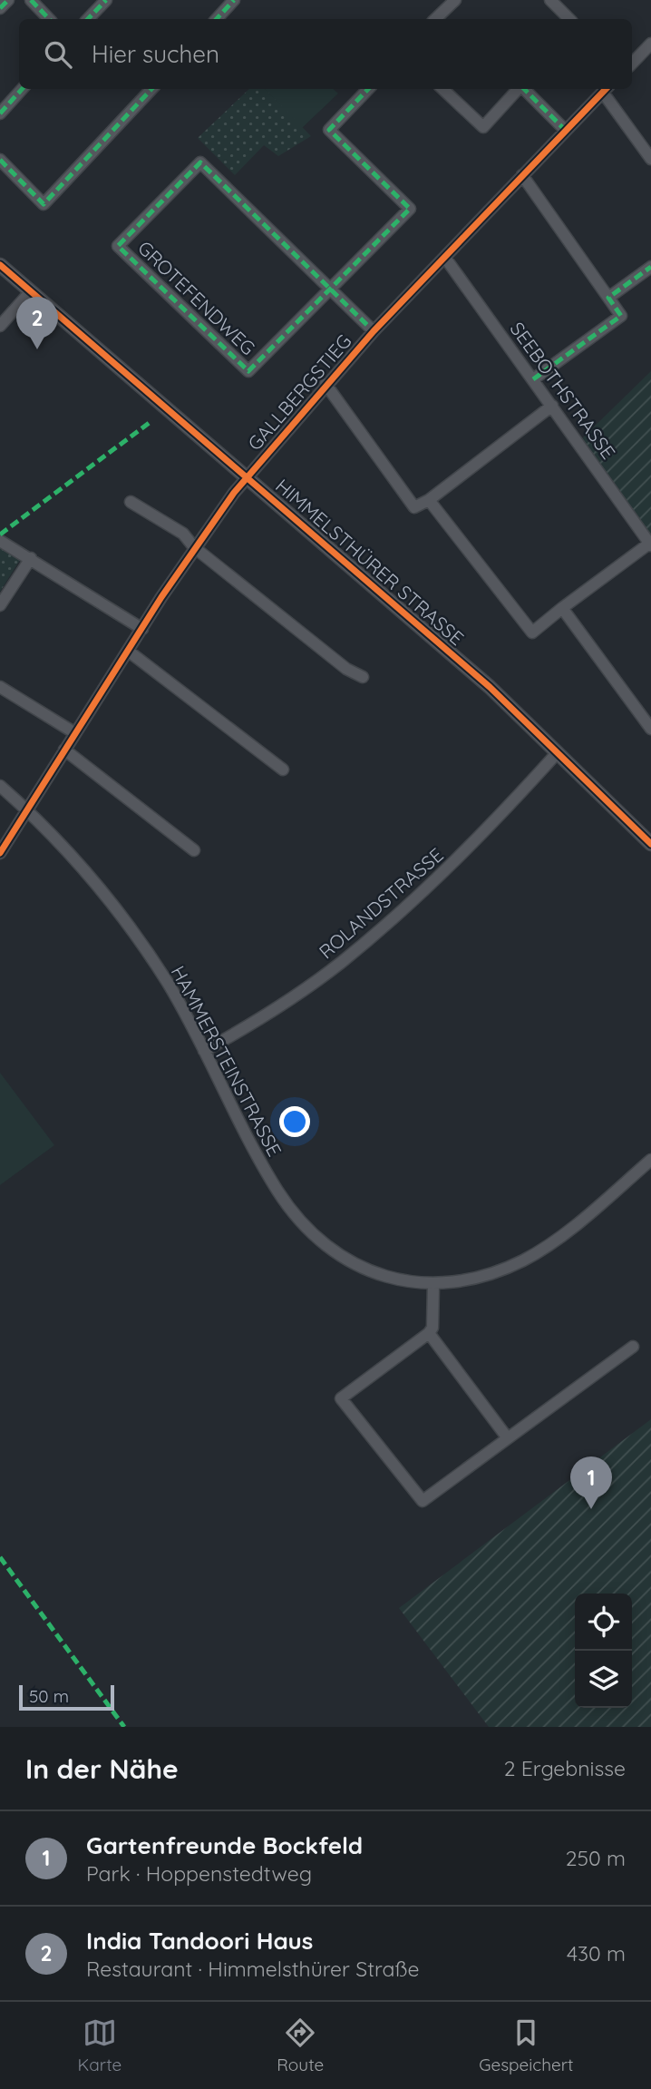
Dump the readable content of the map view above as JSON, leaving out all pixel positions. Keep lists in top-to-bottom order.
{
  "streets": {
    "street": [
      "GROTEFENDWEG",
      "SEEBOTHSTRASSE",
      "GALLBERGSTIEG",
      "HIMMELSTHÜRER STRASSE",
      "ROLANDSTRASSE",
      "HAMMERSTEINSTRASSE"
    ]
  },
  "crossings": [
    ["GROTEFENDWEG", "GALLBERGSTIEG"],
    ["SEEBOTHSTRASSE", "GALLBERGSTIEG"],
    ["GALLBERGSTIEG", "HIMMELSTHÜRER STRASSE"],
    ["GALLBERGSTIEG", "HAMMERSTEINSTRASSE"],
    ["HIMMELSTHÜRER STRASSE", "ROLANDSTRASSE"],
    ["ROLANDSTRASSE", "HAMMERSTEINSTRASSE"]
  ],
  "scale_bar": "50 m",
  "page": {
    "search": "Hier suchen",
    "pins": ["2", "1"],
    "scale": "50 m",
    "heading": ["In der Nähe", "2 Ergebnisse"],
    "list": [
      {
        "mark": "1",
        "name": "Gartenfreunde Bockfeld",
        "note": "Park · Hoppenstedtweg",
        "value": "250 m"
      },
      {
        "mark": "2",
        "name": "India Tandoori Haus",
        "note": "Restaurant · Himmelsthürer Straße",
        "value": "430 m"
      }
    ],
    "nav": ["Karte", "Route", "Gespeichert"]
  }
}
